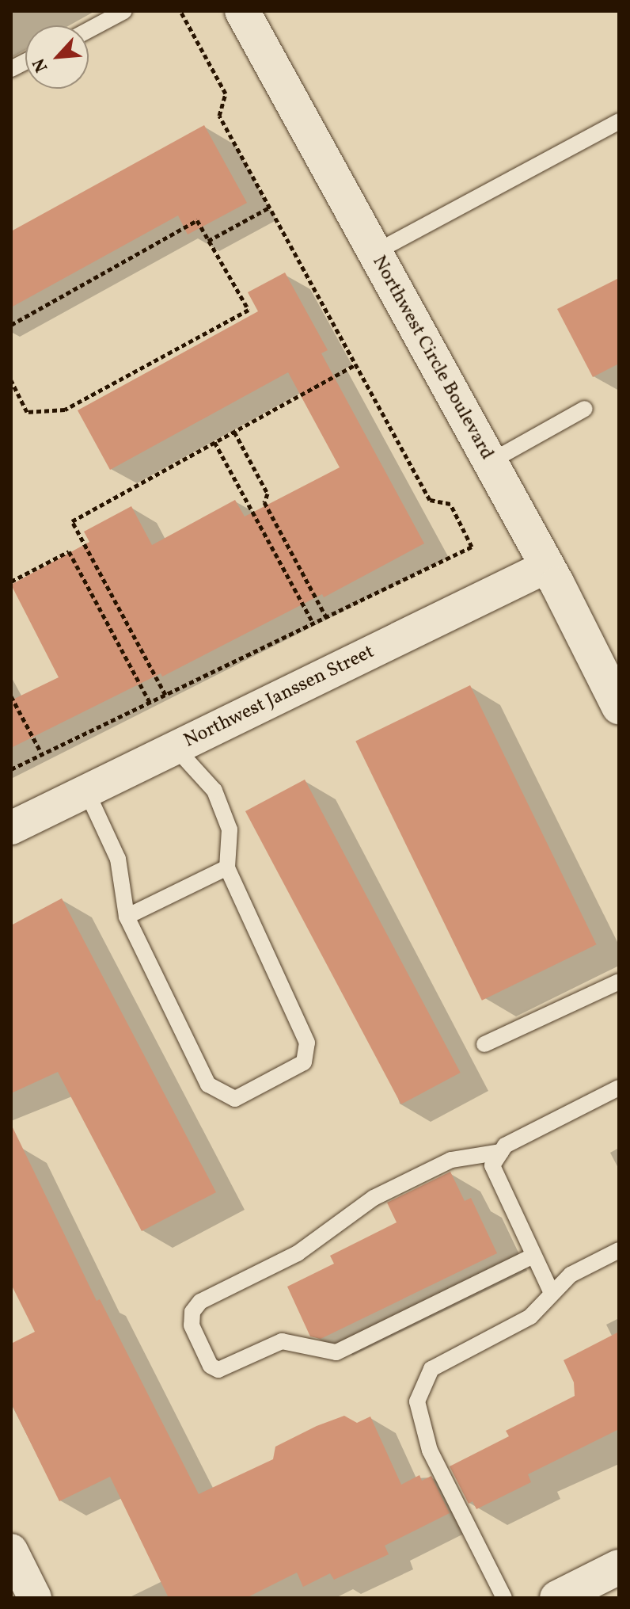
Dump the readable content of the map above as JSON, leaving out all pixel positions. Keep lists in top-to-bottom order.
{
  "streets": {
    "main road": ["Northwest Circle Boulevard"],
    "street": ["Northwest Janssen Street"]
  },
  "crossings": [
    ["Northwest Circle Boulevard", "Northwest Janssen Street"]
  ],
  "north": "bottom left"
}
